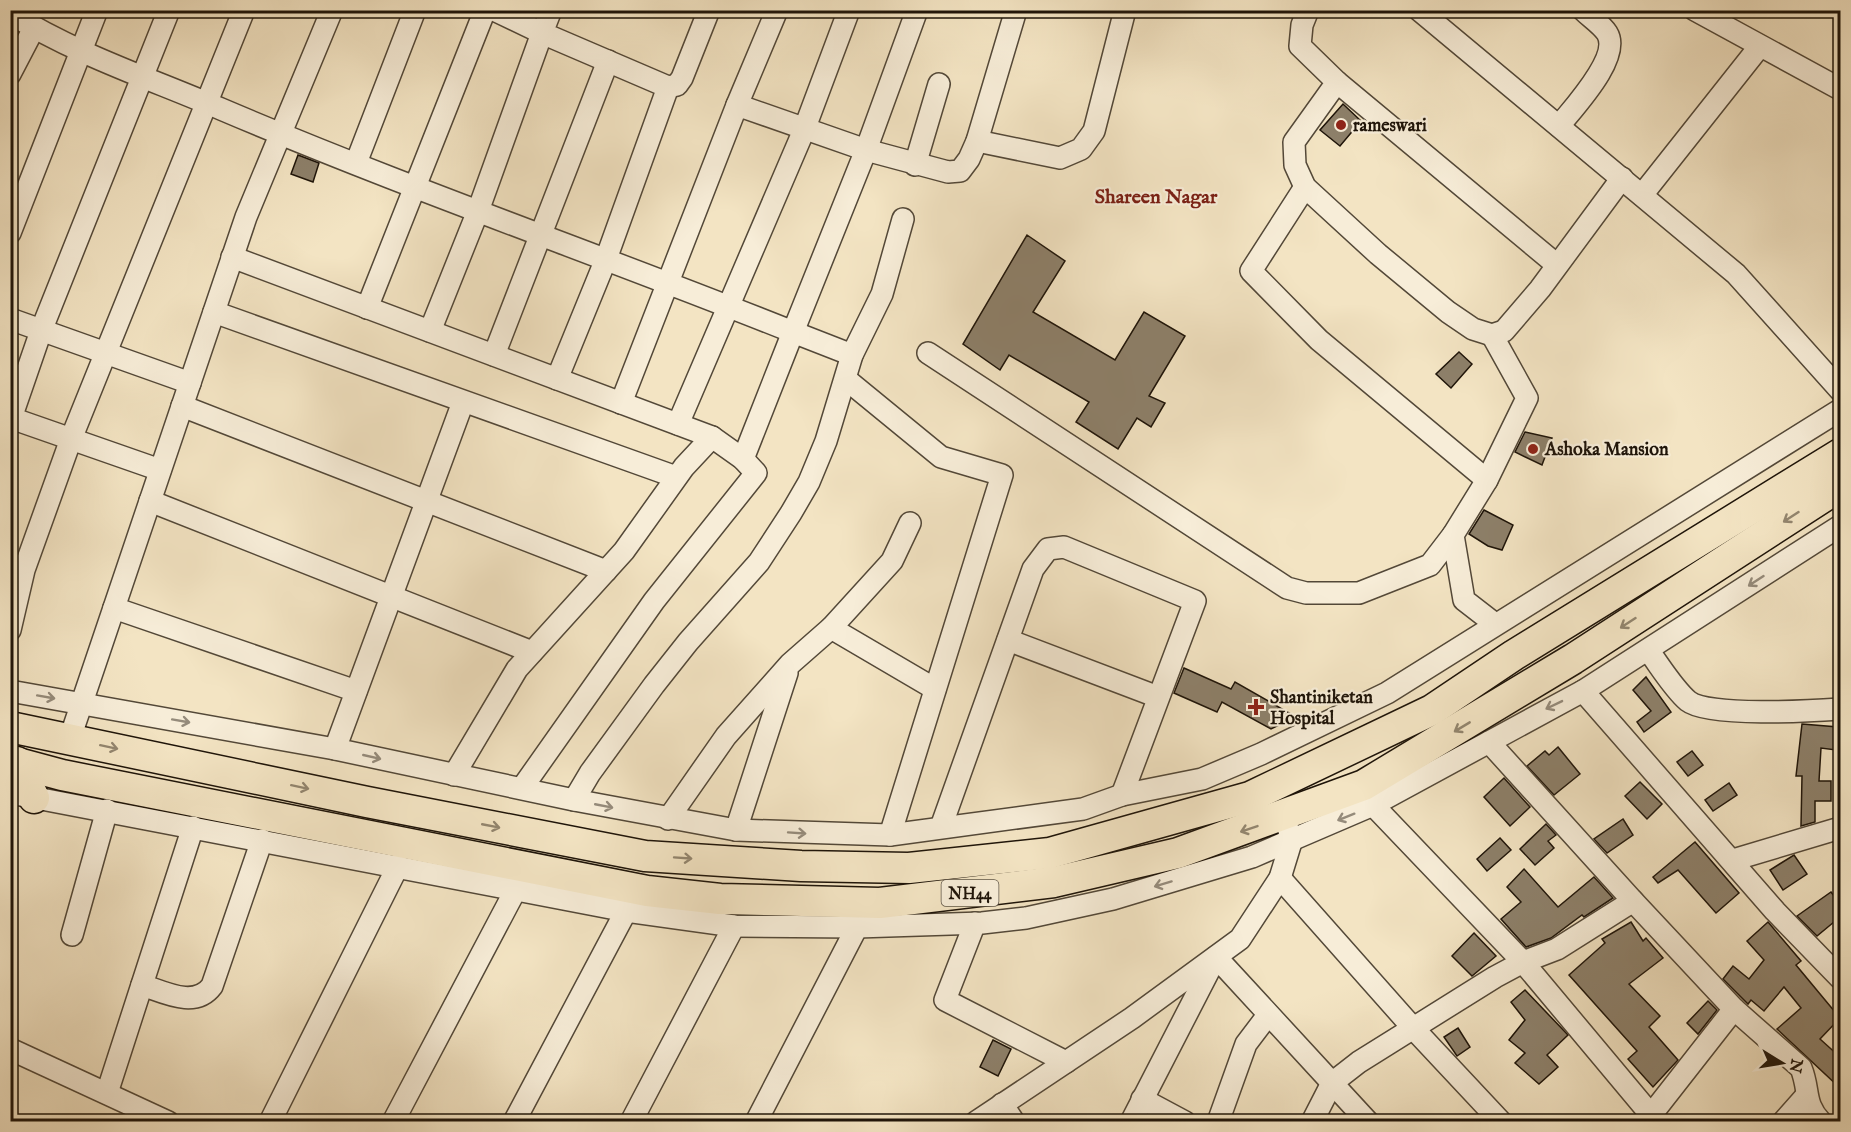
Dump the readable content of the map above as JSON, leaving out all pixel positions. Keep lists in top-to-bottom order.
{
  "streets": {
    "highway": ["NH44"]
  },
  "districts": ["Shareen Nagar"],
  "places": {
    "other": ["rameswari", "Ashoka Mansion"],
    "health": ["Shantiniketan Hospital"]
  },
  "north": "right"
}
